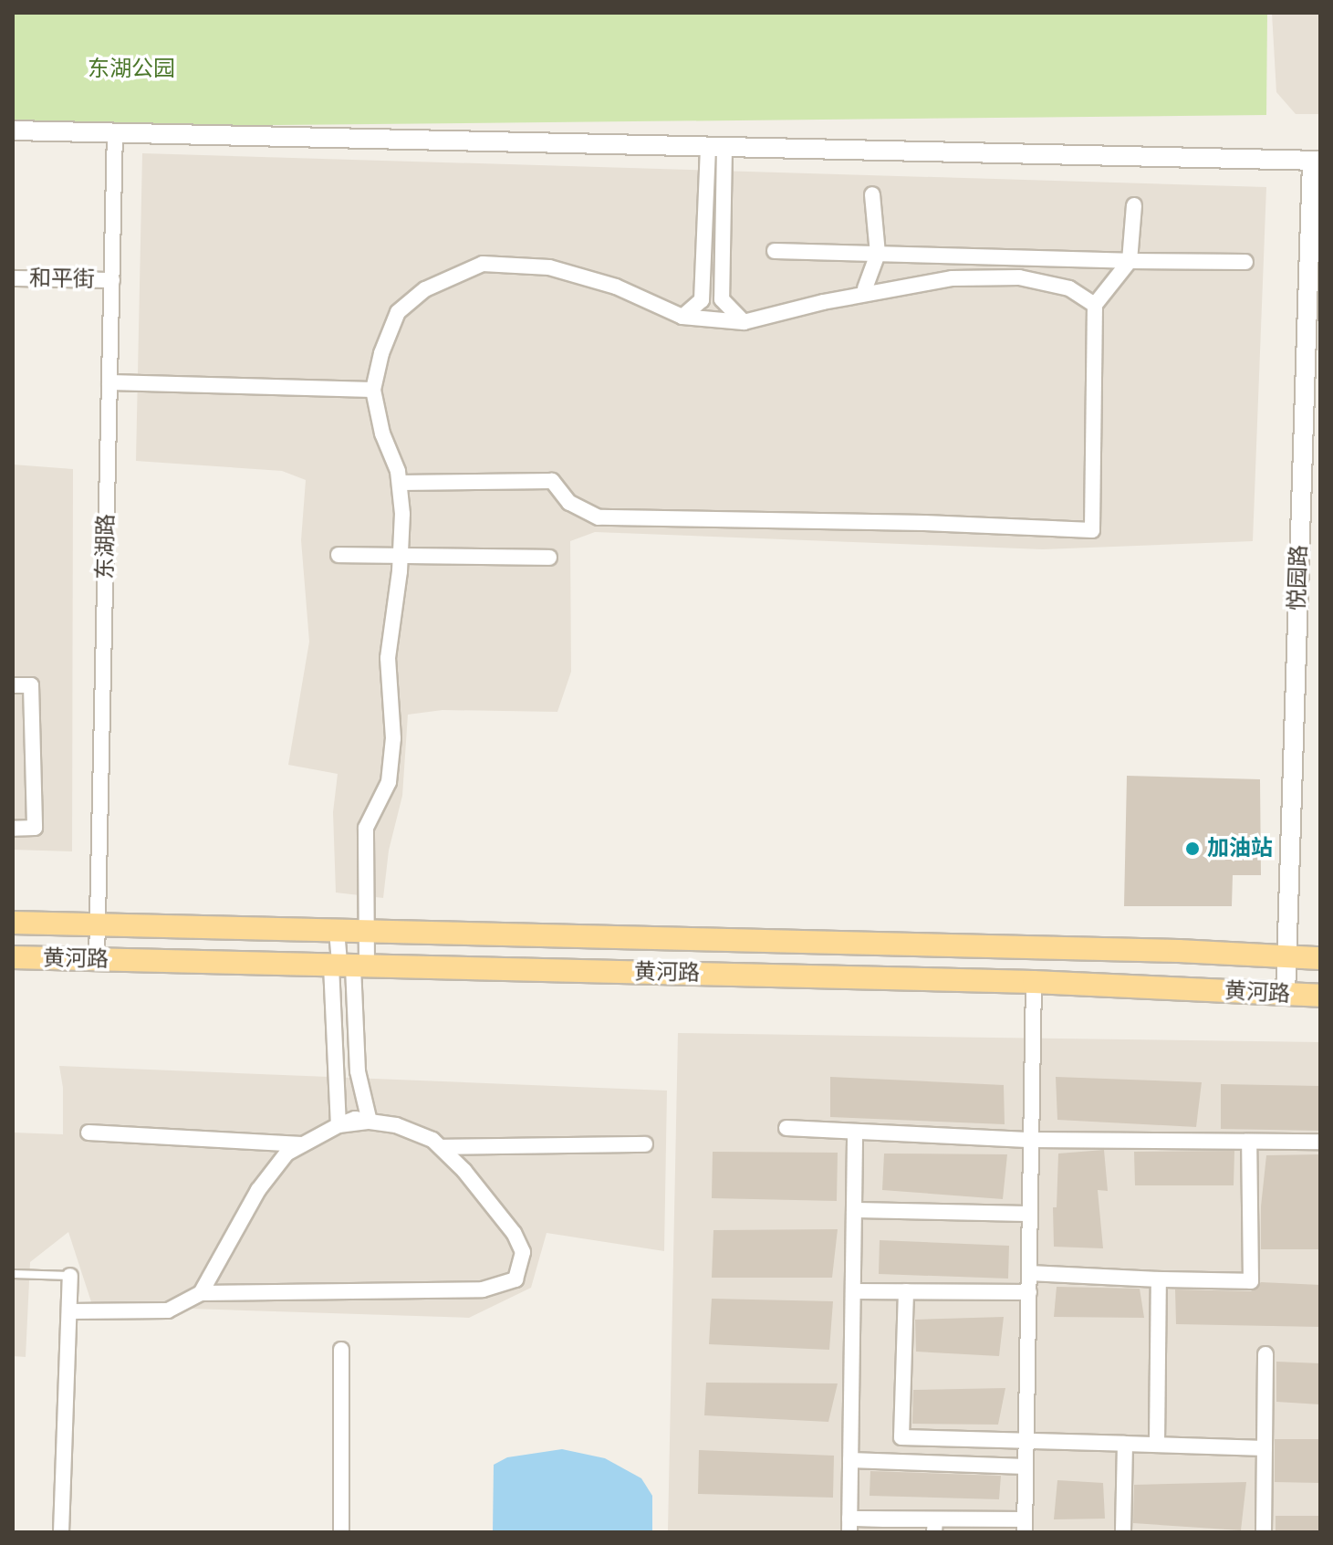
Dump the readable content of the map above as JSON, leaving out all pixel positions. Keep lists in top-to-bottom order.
{
  "streets": {
    "main road": ["黄河路"],
    "street": ["和平街", "东湖路", "悦园路"]
  },
  "crossings": [
    ["和平街", "东湖路"],
    ["东湖路", "黄河路"],
    ["悦园路", "黄河路"]
  ],
  "parks": ["东湖公园"],
  "places": ["加油站"]
}
